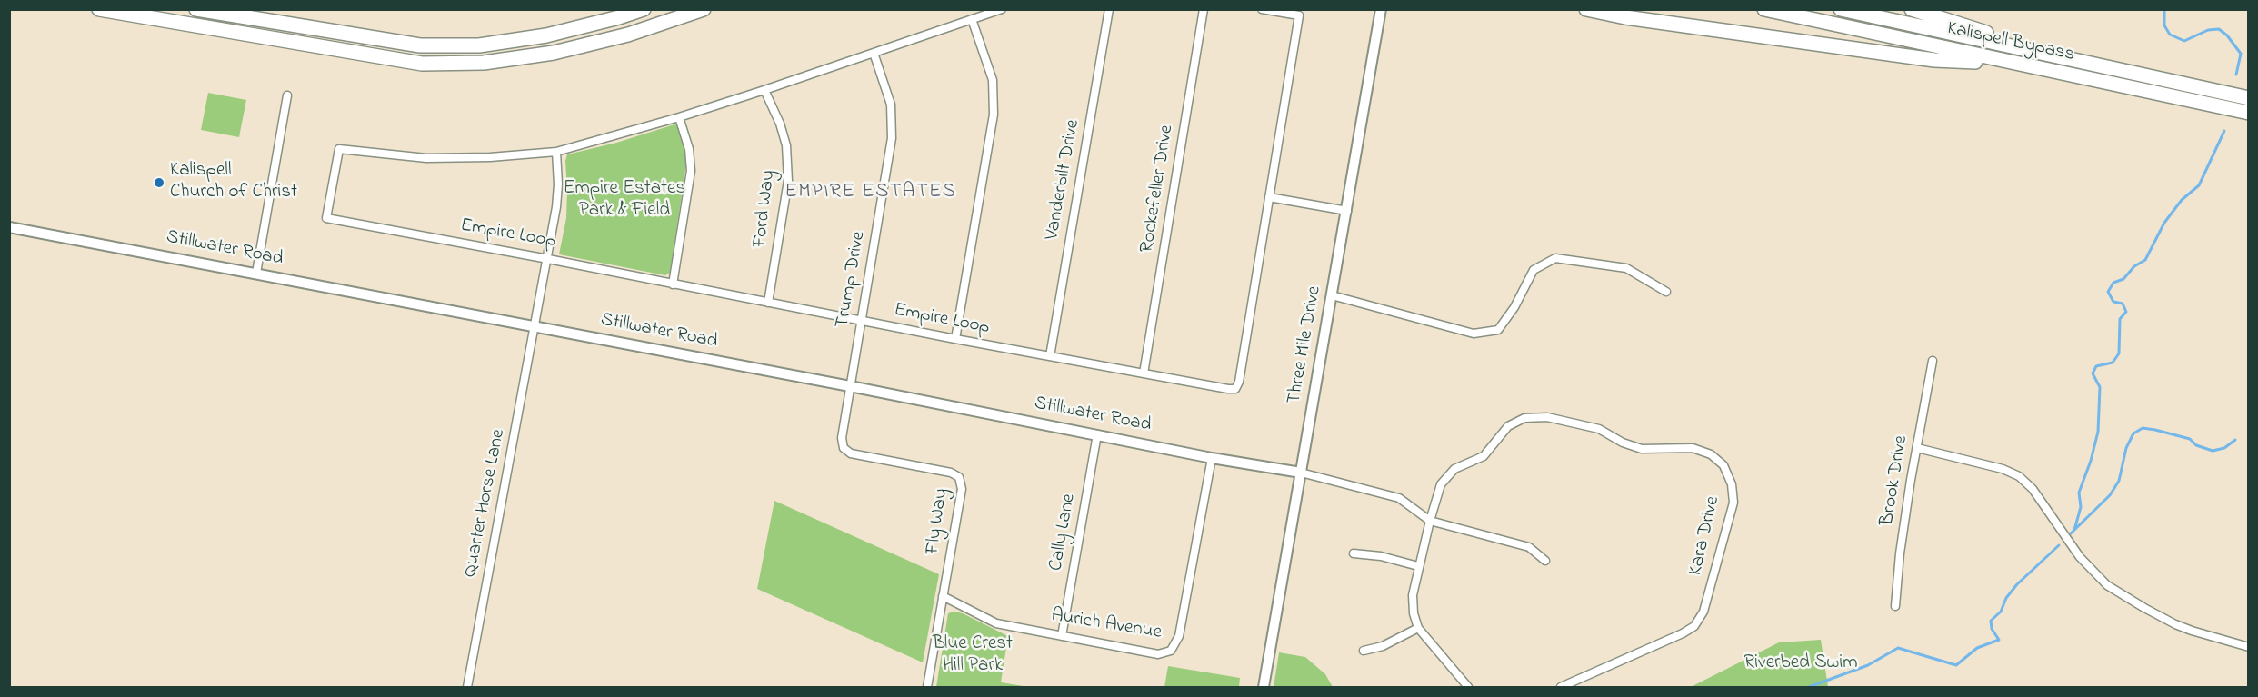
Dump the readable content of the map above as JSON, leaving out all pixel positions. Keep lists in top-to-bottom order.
{
  "streets": {
    "highway": ["Kalispell Bypass"],
    "street": [
      "Vanderbilt Drive",
      "Rockefeller Drive",
      "Ford Way",
      "Empire Loop",
      "Stillwater Road",
      "Trump Drive",
      "Three Mile Drive",
      "Brook Drive",
      "Quarter Horse Lane",
      "Fly Way",
      "Cally Lane",
      "Kara Drive",
      "Aurich Avenue"
    ]
  },
  "crossings": [
    ["Vanderbilt Drive", "Empire Loop"],
    ["Rockefeller Drive", "Empire Loop"],
    ["Ford Way", "Empire Loop"],
    ["Empire Loop", "Trump Drive"],
    ["Empire Loop", "Quarter Horse Lane"],
    ["Stillwater Road", "Trump Drive"],
    ["Stillwater Road", "Three Mile Drive"],
    ["Stillwater Road", "Quarter Horse Lane"],
    ["Stillwater Road", "Fly Way"],
    ["Stillwater Road", "Cally Lane"],
    ["Stillwater Road", "Aurich Avenue"],
    ["Trump Drive", "Fly Way"],
    ["Fly Way", "Aurich Avenue"],
    ["Cally Lane", "Aurich Avenue"]
  ],
  "districts": ["EMPIRE ESTATES"],
  "parks": ["Empire Estates Park & Field", "Blue Crest Hill Park", "Riverbed Swim"],
  "places": ["Kalispell Church of Christ"]
}
